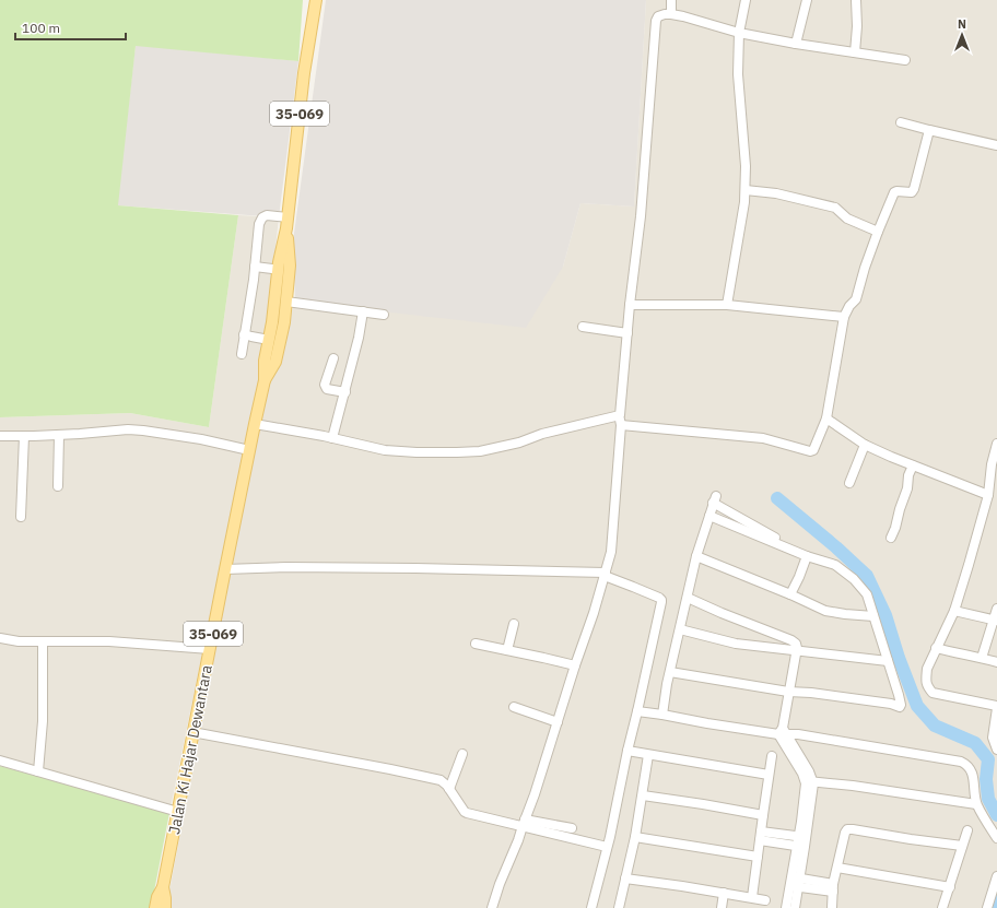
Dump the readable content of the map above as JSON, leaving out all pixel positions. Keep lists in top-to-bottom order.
{
  "streets": {
    "main road": ["35-069", "Jalan Ki Hajar Dewantara"]
  },
  "scale_bar": "100 m",
  "north": "top"
}
